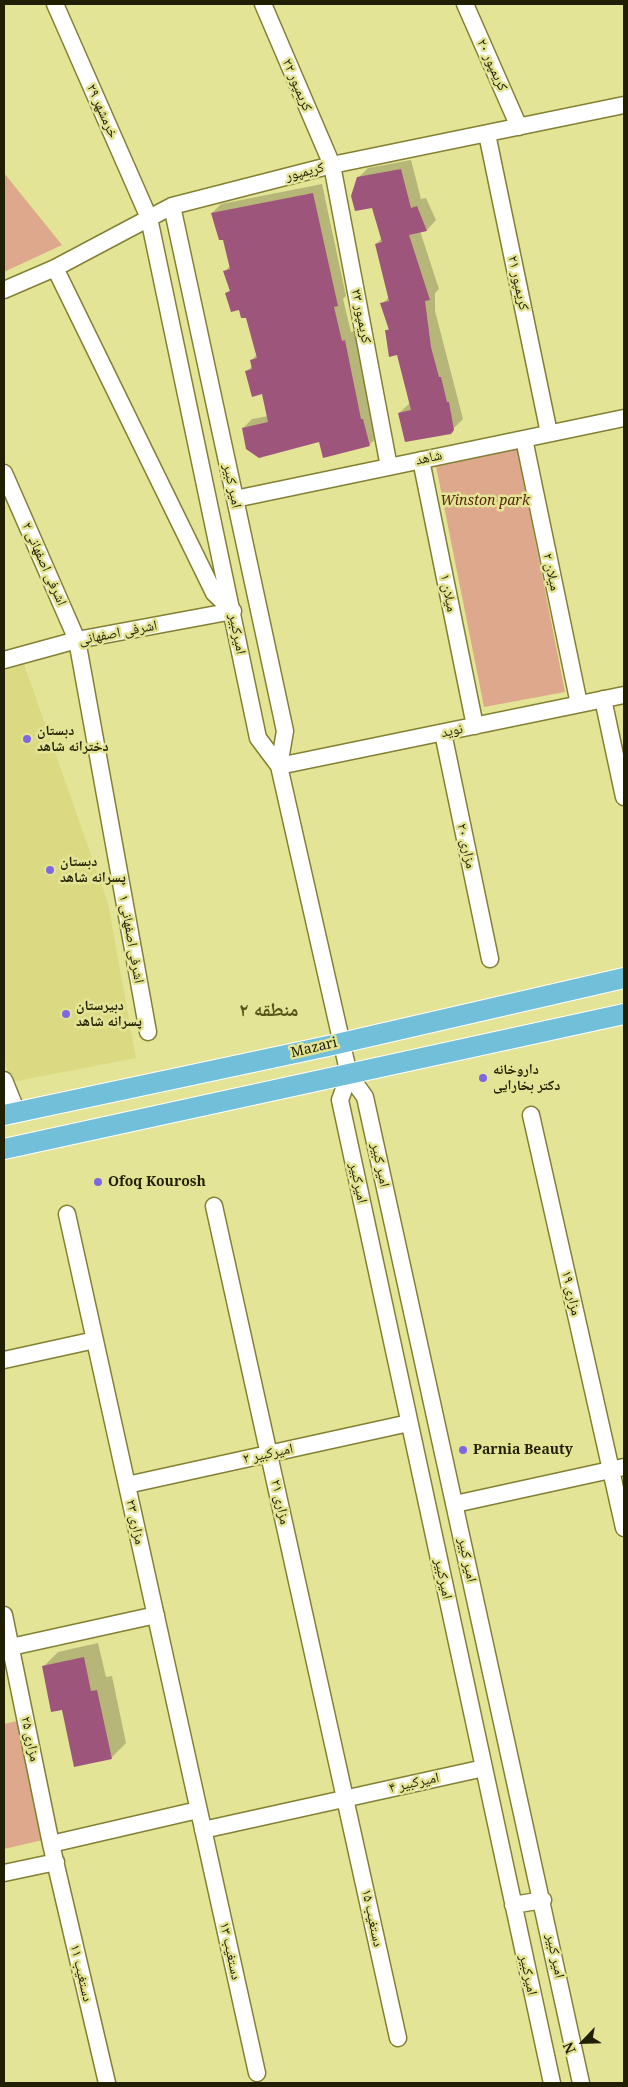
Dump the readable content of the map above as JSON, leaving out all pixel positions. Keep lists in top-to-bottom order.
{
  "streets": {
    "main road": ["Mazari"],
    "street": [
      "کریمپور ۲۰",
      "کریمپور ۲۲",
      "خرمشهر ۲۹",
      "کریمپور",
      "کریمپور ۲۱",
      "کریمپور ۲۳",
      "شاهد",
      "امیر کبیر",
      "اشرفی اصفهانی ۲",
      "میلان ۲",
      "میلان ۱",
      "اشرفی اصفهانی",
      "امیرکبیر",
      "نوید",
      "مزاری ۲۰",
      "اشرفی اصفهانی ۱",
      "مزاری ۱۹",
      "امیرکبیر ۲",
      "مزاری ۲۱",
      "مزاری ۲۳",
      "مزاری ۲۵",
      "امیرکبیر ۴",
      "دستغیب ۱۵",
      "دستغیب ۱۳",
      "دستغیب ۱۱"
    ]
  },
  "crossings": [
    ["کریمپور ۲۰", "کریمپور"],
    ["کریمپور ۲۲", "کریمپور"],
    ["کریمپور ۲۲", "کریمپور ۲۳"],
    ["خرمشهر ۲۹", "کریمپور"],
    ["خرمشهر ۲۹", "امیرکبیر"],
    ["کریمپور", "کریمپور ۲۱"],
    ["کریمپور", "کریمپور ۲۳"],
    ["کریمپور", "امیر کبیر"],
    ["کریمپور", "امیرکبیر"],
    ["کریمپور ۲۱", "شاهد"],
    ["کریمپور ۲۳", "شاهد"],
    ["شاهد", "امیر کبیر"],
    ["شاهد", "میلان ۲"],
    ["شاهد", "میلان ۱"],
    ["امیر کبیر", "امیرکبیر"],
    ["امیر کبیر", "نوید"],
    ["امیر کبیر", "Mazari"],
    ["اشرفی اصفهانی ۲", "اشرفی اصفهانی"],
    ["اشرفی اصفهانی ۲", "اشرفی اصفهانی ۱"],
    ["میلان ۲", "نوید"],
    ["میلان ۱", "نوید"],
    ["اشرفی اصفهانی", "امیرکبیر"],
    ["اشرفی اصفهانی", "اشرفی اصفهانی ۱"],
    ["امیرکبیر", "نوید"],
    ["امیرکبیر", "Mazari"],
    ["امیرکبیر", "امیرکبیر ۲"],
    ["امیرکبیر", "امیرکبیر ۴"],
    ["نوید", "مزاری ۲۰"],
    ["امیرکبیر ۲", "مزاری ۲۱"],
    ["امیرکبیر ۲", "مزاری ۲۳"],
    ["مزاری ۲۱", "امیرکبیر ۴"],
    ["مزاری ۲۱", "دستغیب ۱۵"],
    ["مزاری ۲۳", "امیرکبیر ۴"],
    ["مزاری ۲۳", "دستغیب ۱۳"],
    ["مزاری ۲۵", "دستغیب ۱۱"],
    ["امیرکبیر ۴", "دستغیب ۱۵"],
    ["امیرکبیر ۴", "دستغیب ۱۳"]
  ],
  "districts": ["منطقه ۲"],
  "parks": ["Winston park"],
  "places": [
    "دبستان دخترانه شاهد",
    "دبستان پسرانه شاهد",
    "دبیرستان پسرانه شاهد",
    "داروخانه دکتر بخارایی",
    "Ofoq Kourosh",
    "Parnia Beauty"
  ],
  "north": "bottom left"
}
